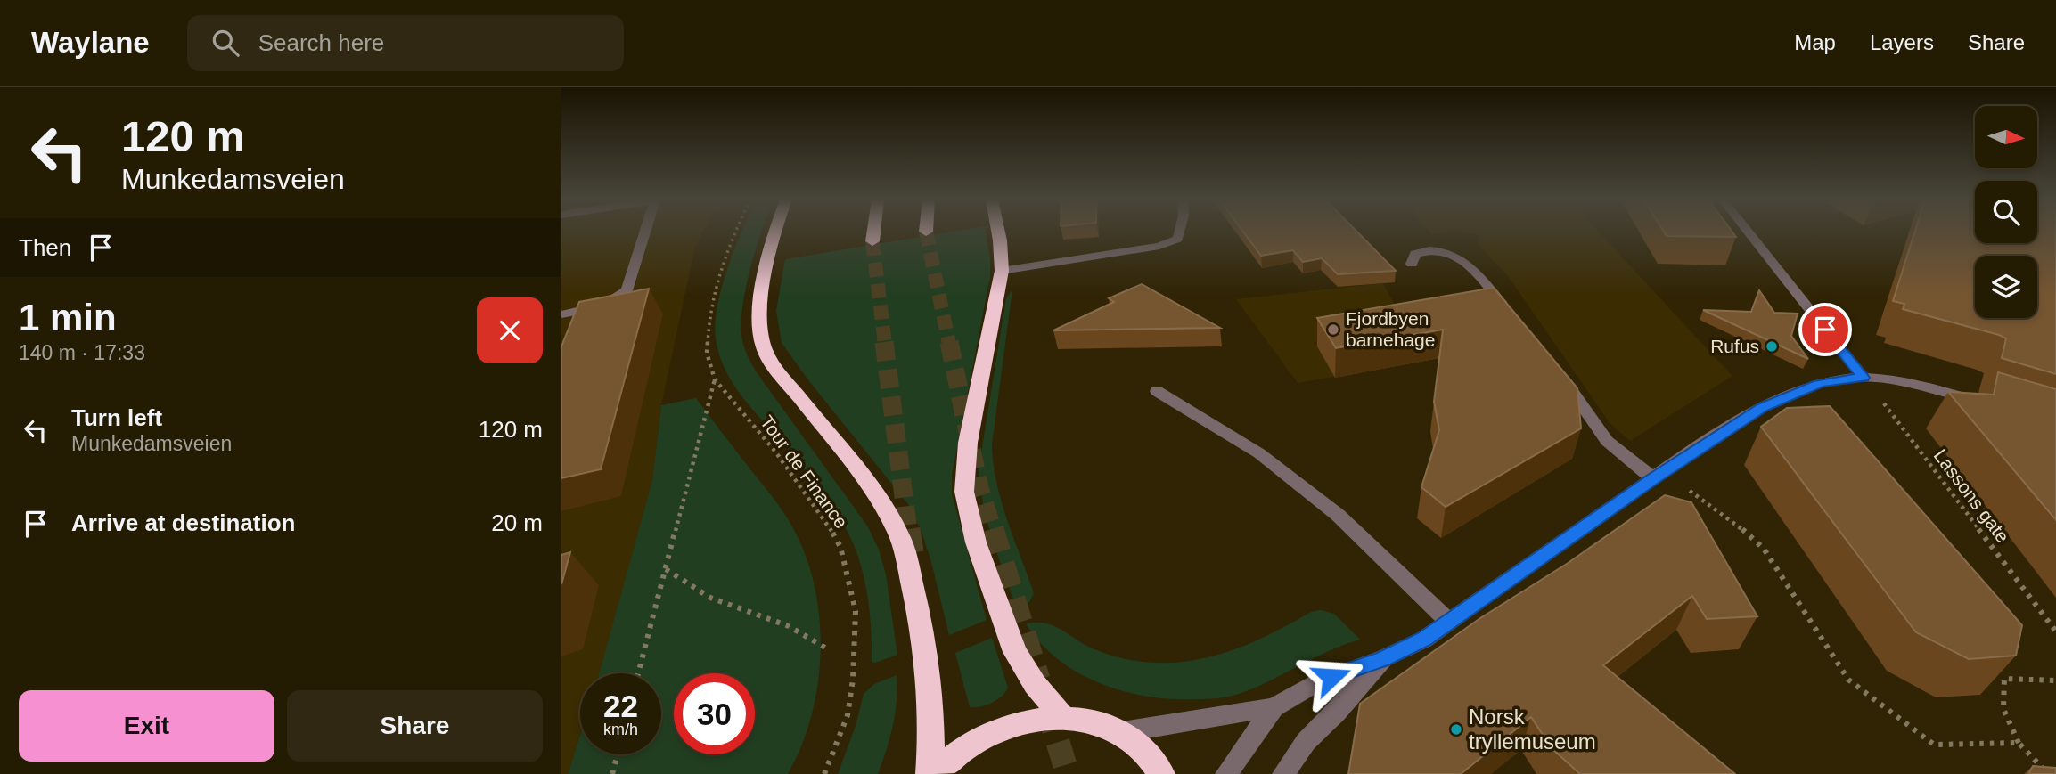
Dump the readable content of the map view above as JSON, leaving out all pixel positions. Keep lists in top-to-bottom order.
{
  "streets": {
    "path": ["Tour de Finance", "Lassons gate"]
  },
  "places": ["Fjordbyen barnehage", "Rufus", "Norsk tryllemuseum"],
  "north": "right",
  "page": {
    "header": "Waylane",
    "search": "Search here",
    "nav": ["Map", "Layers", "Share"],
    "turn": ["120 m", "Munkedamsveien"],
    "then": "Then",
    "heading": ["1 min", "140 m · 17:33"],
    "list": [
      {
        "name": "Turn left",
        "note": "Munkedamsveien",
        "value": "120 m"
      },
      {
        "name": "Arrive at destination",
        "value": "20 m"
      }
    ],
    "speed": "22 km/h",
    "limit": "30",
    "buttons": ["Exit", "Share"]
  }
}
